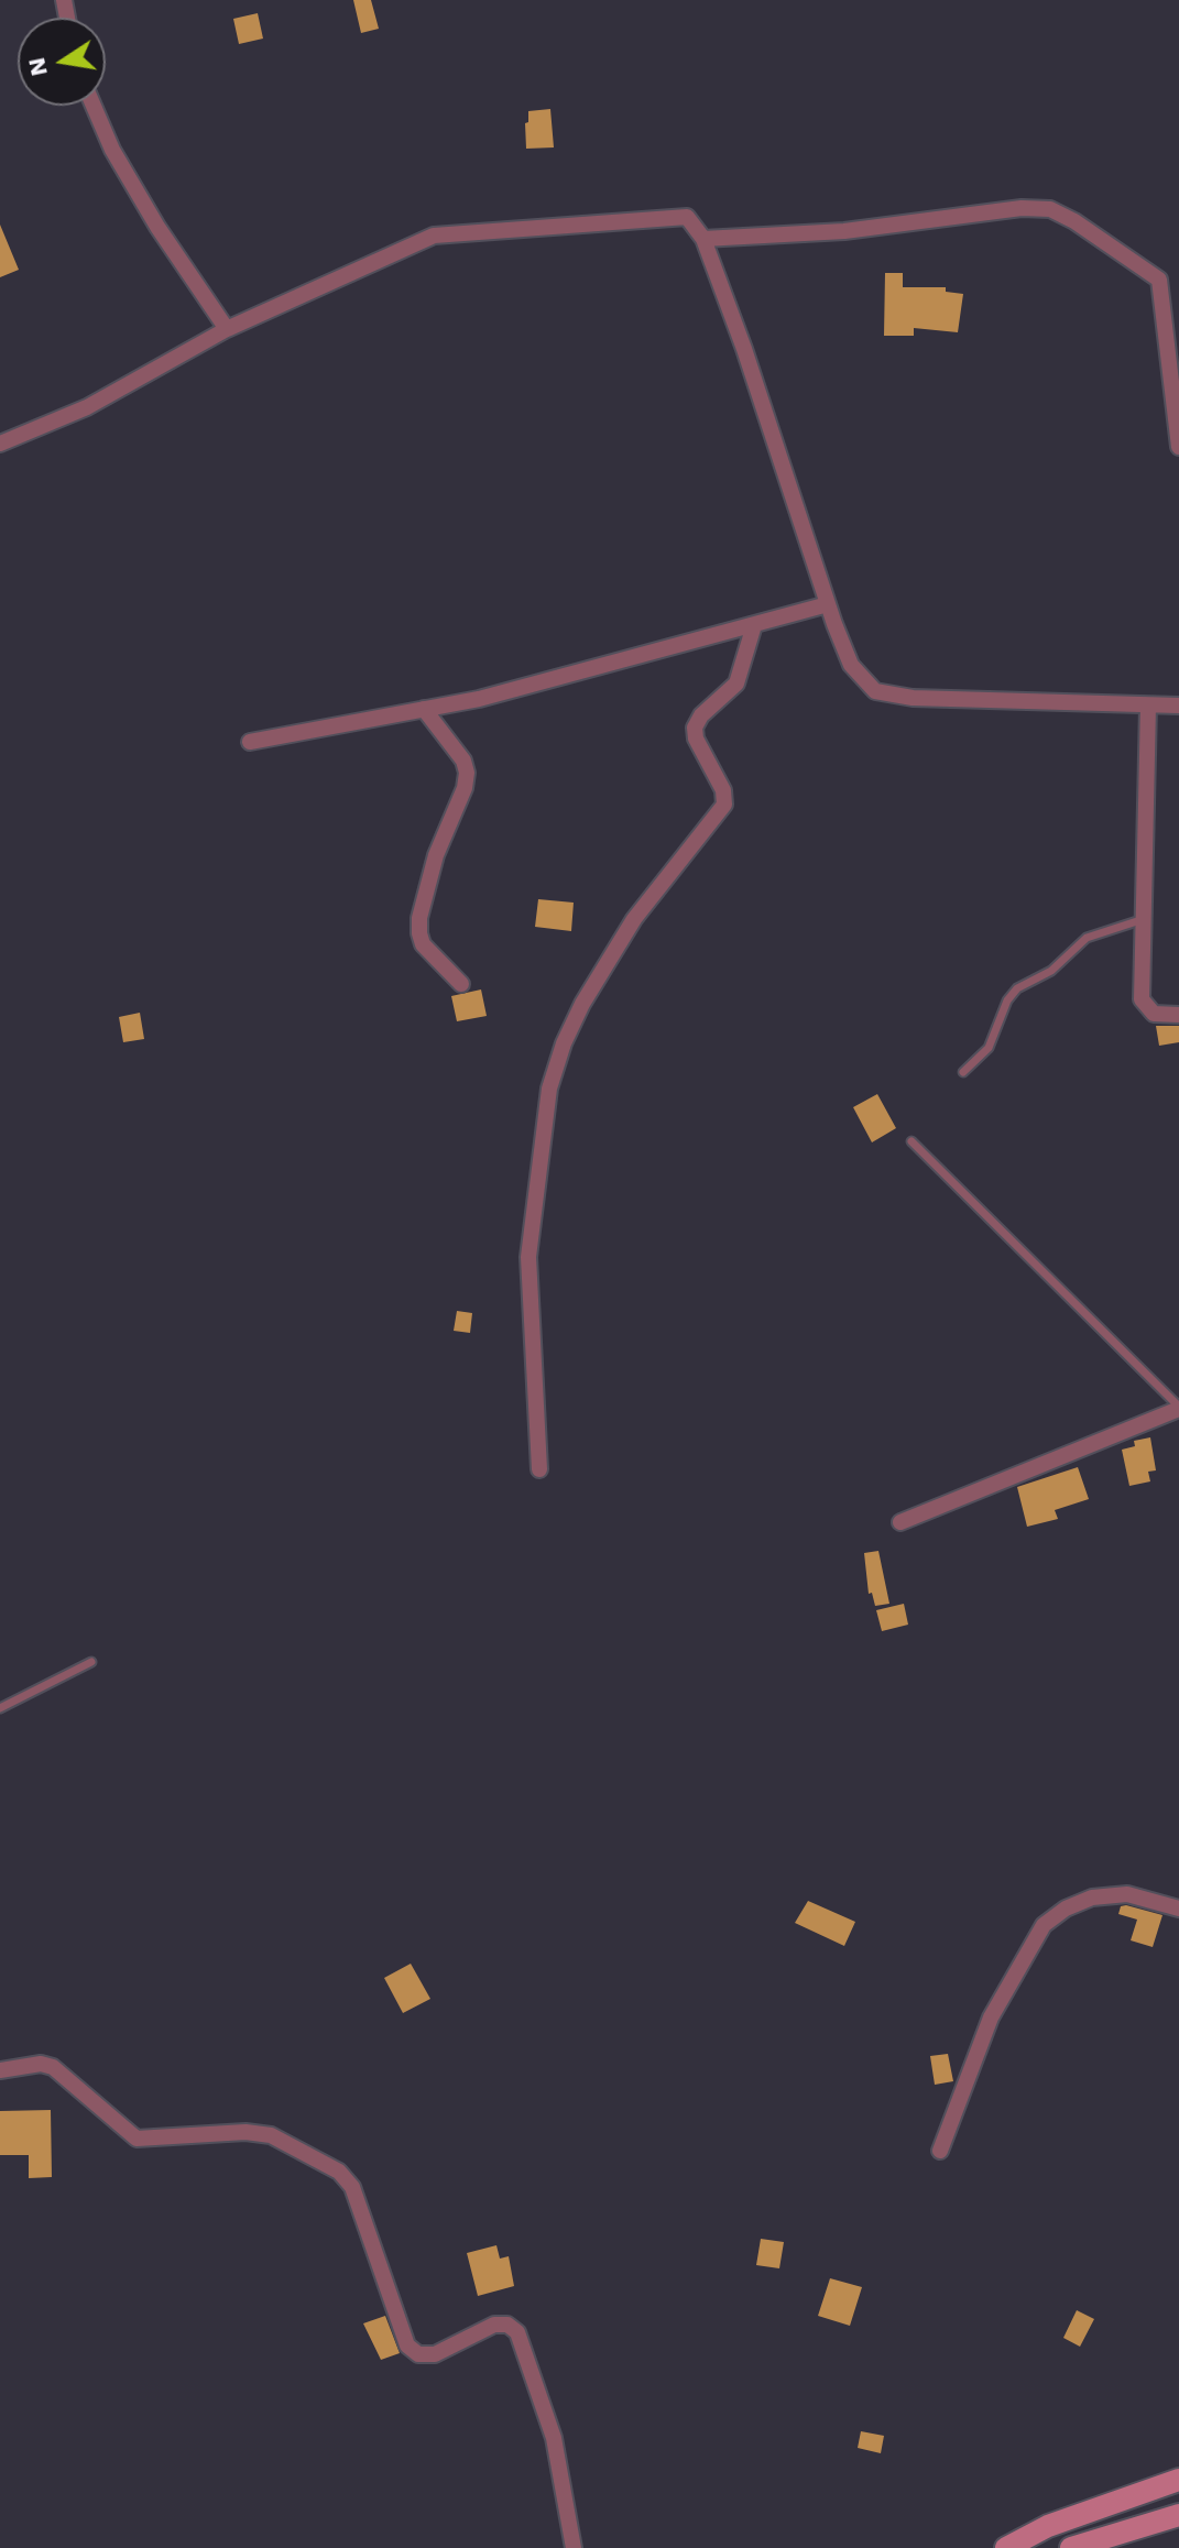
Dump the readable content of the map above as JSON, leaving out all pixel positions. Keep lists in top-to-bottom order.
{
  "north": "left"
}
